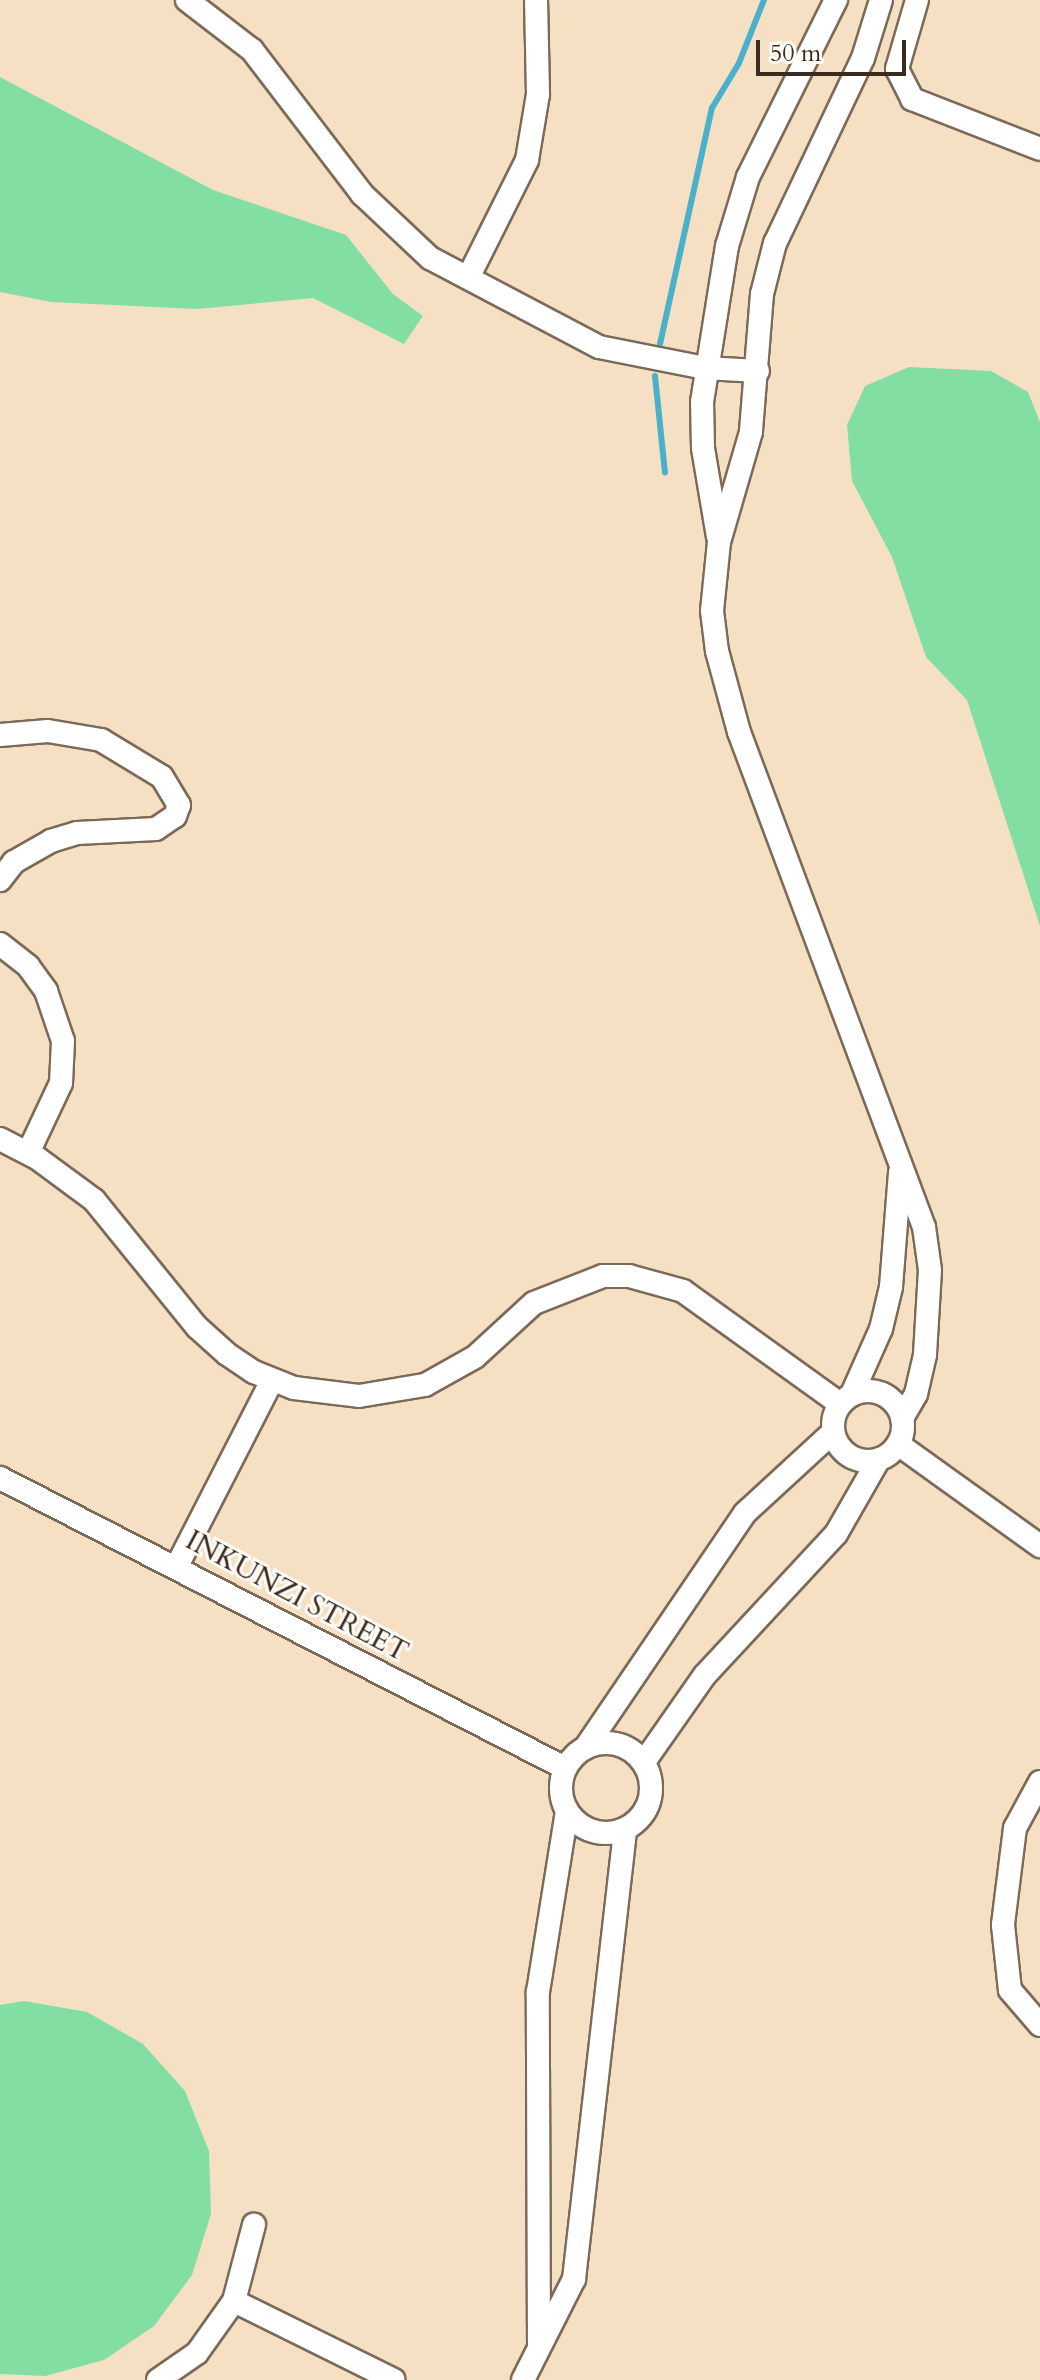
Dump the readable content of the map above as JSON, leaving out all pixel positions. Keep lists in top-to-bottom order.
{
  "streets": {
    "street": ["INKUNZI STREET"]
  },
  "scale_bar": "50 m"
}
